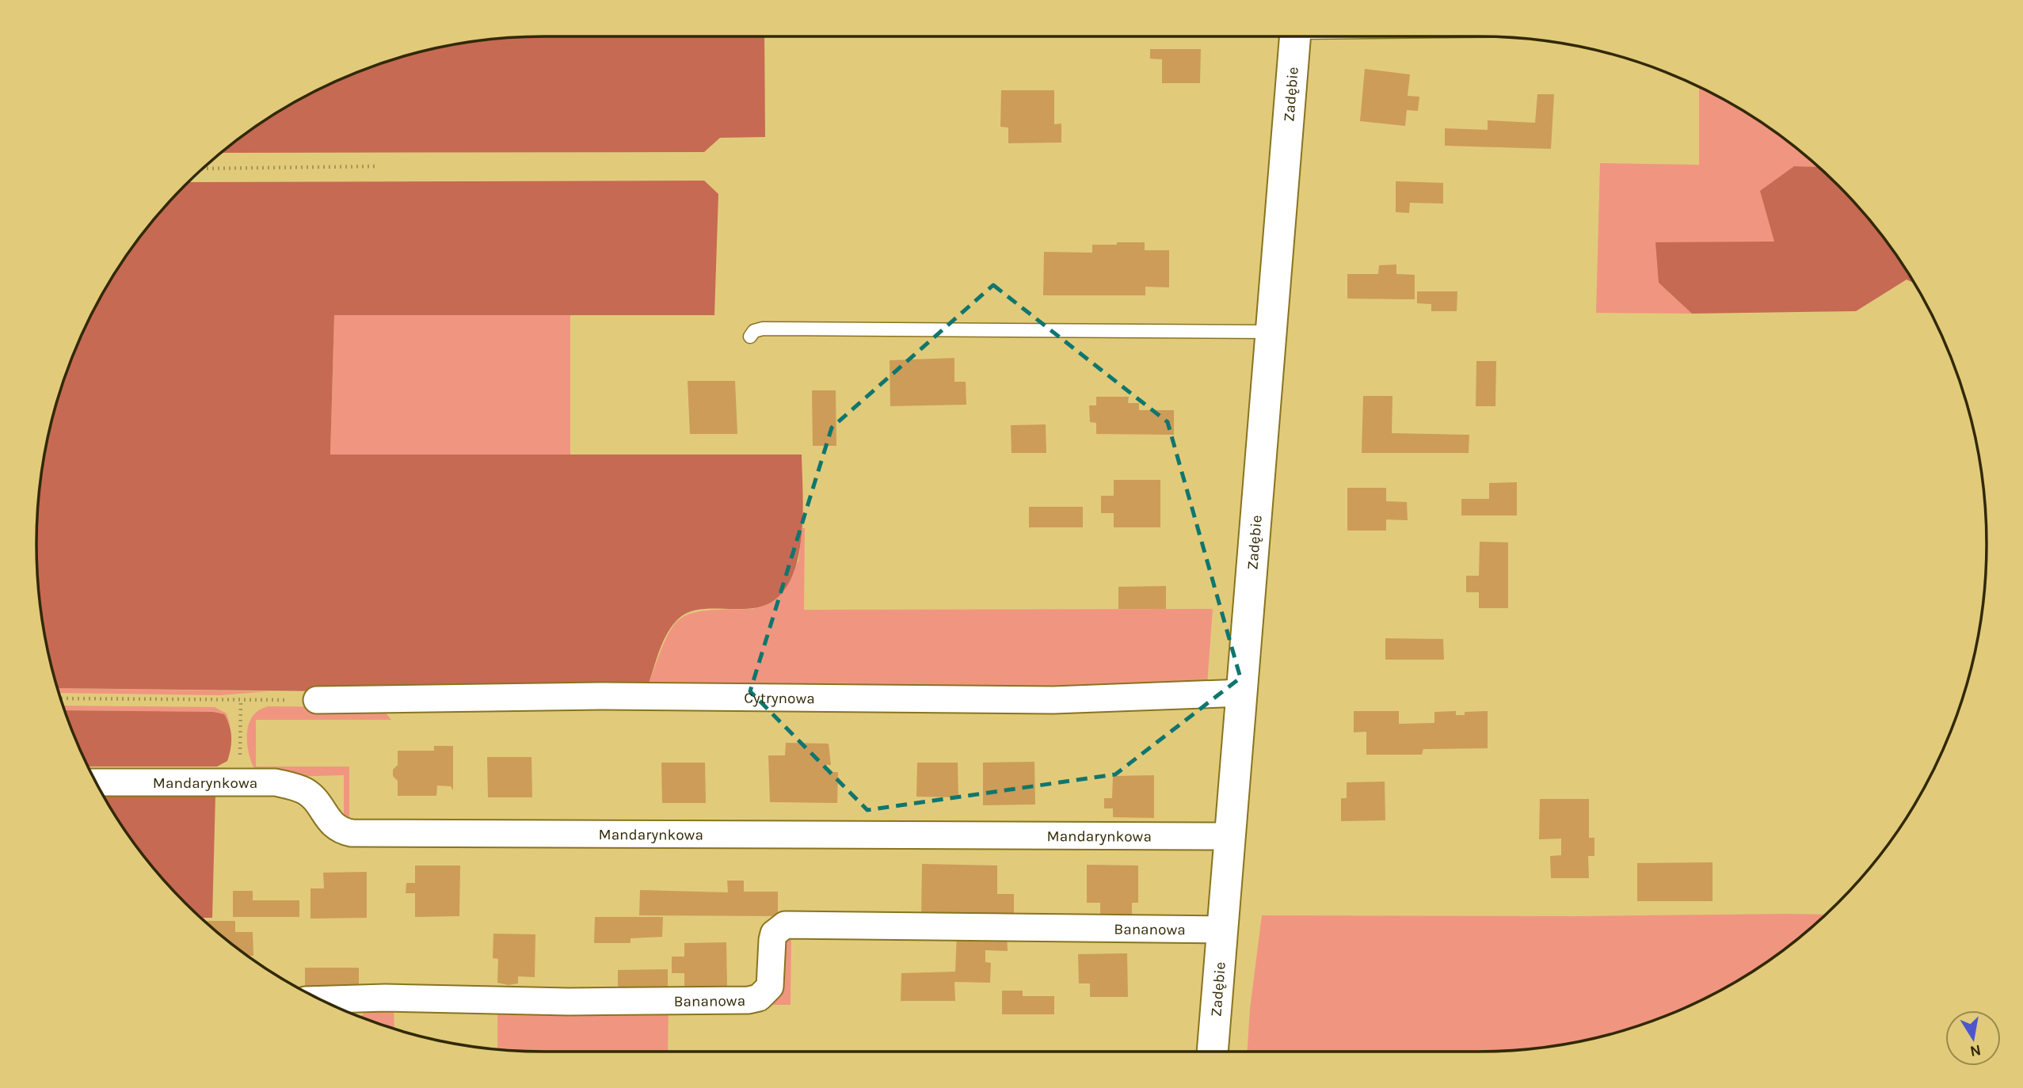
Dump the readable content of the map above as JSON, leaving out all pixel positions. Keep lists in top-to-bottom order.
{
  "streets": {
    "street": [
      "Zadębie",
      "Cytrynowa",
      "Mandarynkowa",
      "Bananowa"
    ]
  },
  "crossings": [
    ["Zadębie", "Cytrynowa"],
    ["Zadębie", "Mandarynkowa"],
    ["Zadębie", "Bananowa"]
  ],
  "north": "bottom"
}
